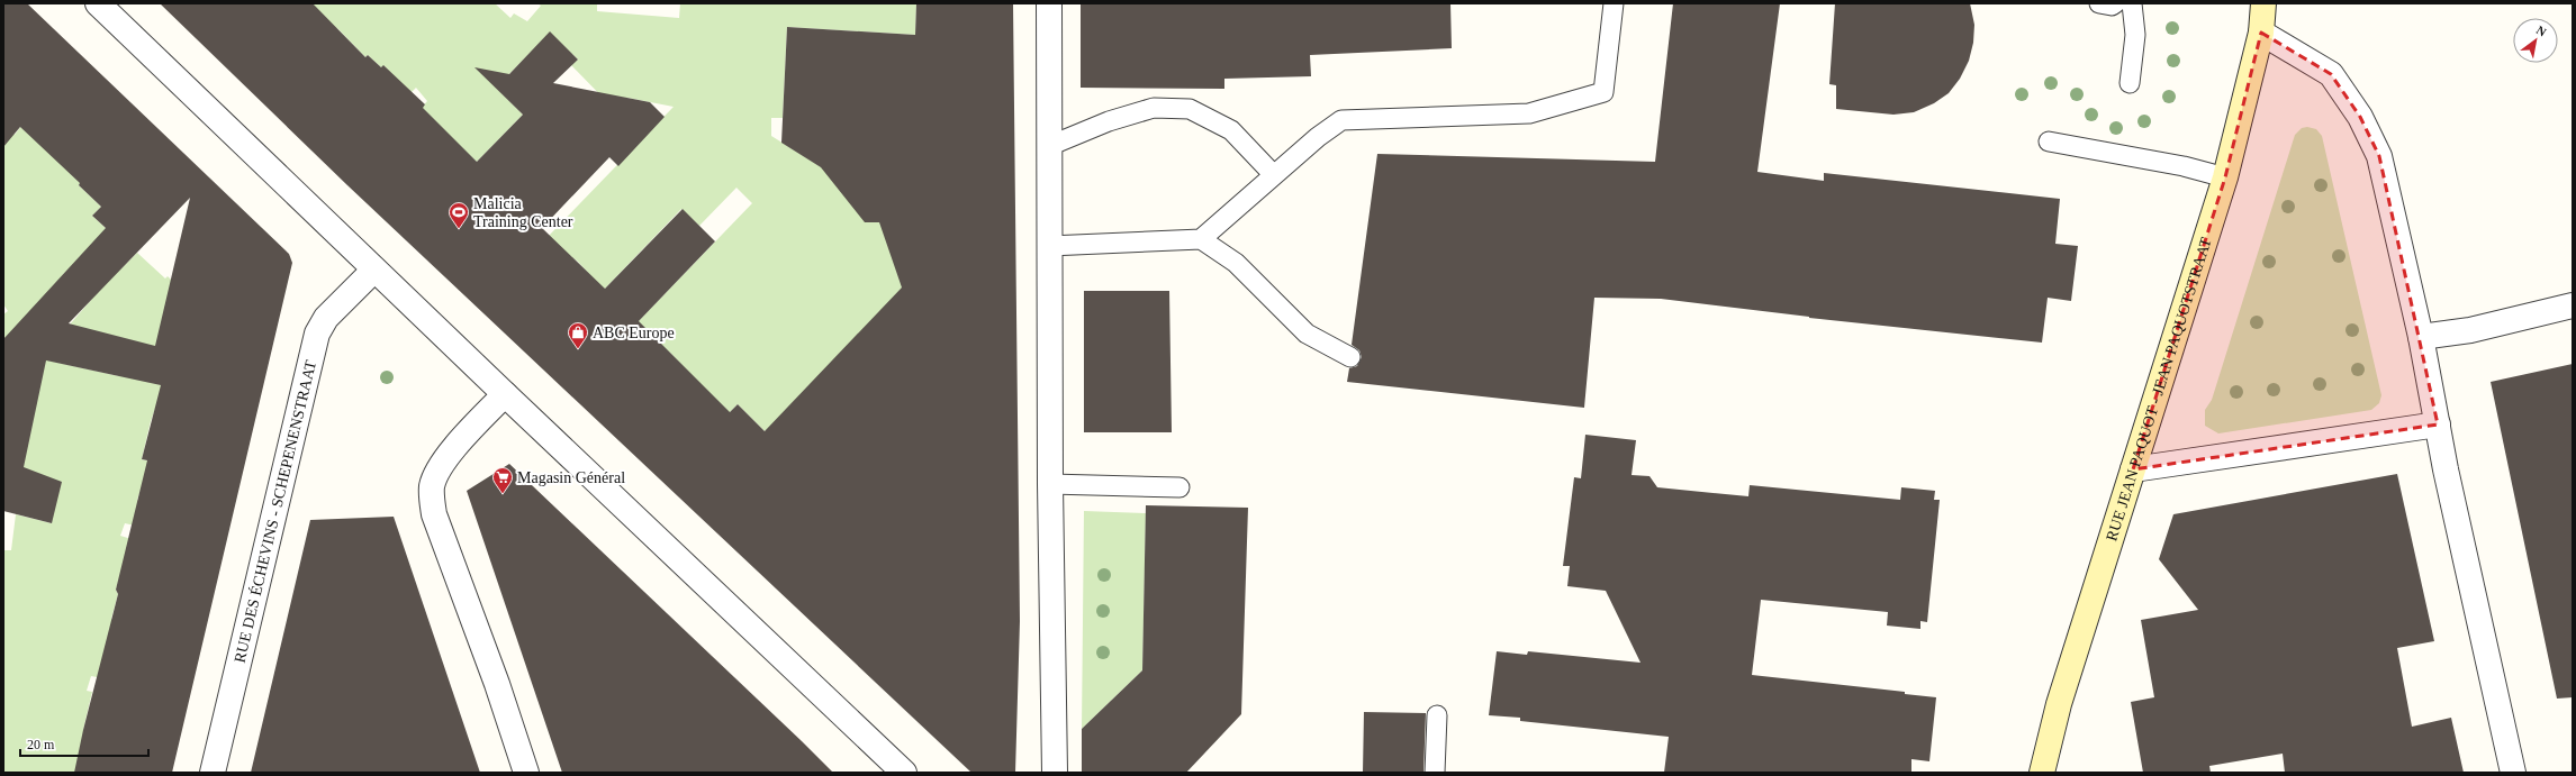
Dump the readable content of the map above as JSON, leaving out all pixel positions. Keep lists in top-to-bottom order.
{
  "streets": {
    "street": ["RUE JEAN PAQUOT - JEAN PAQUOTSTRAAT", "RUE DES ÉCHEVINS - SCHEPENENSTRAAT"]
  },
  "places": {
    "sports": ["Malicia Training Center"],
    "shop": ["ABC Europe"],
    "supermarket": ["Magasin Général"]
  },
  "scale_bar": "20 m",
  "north": "top right"
}
